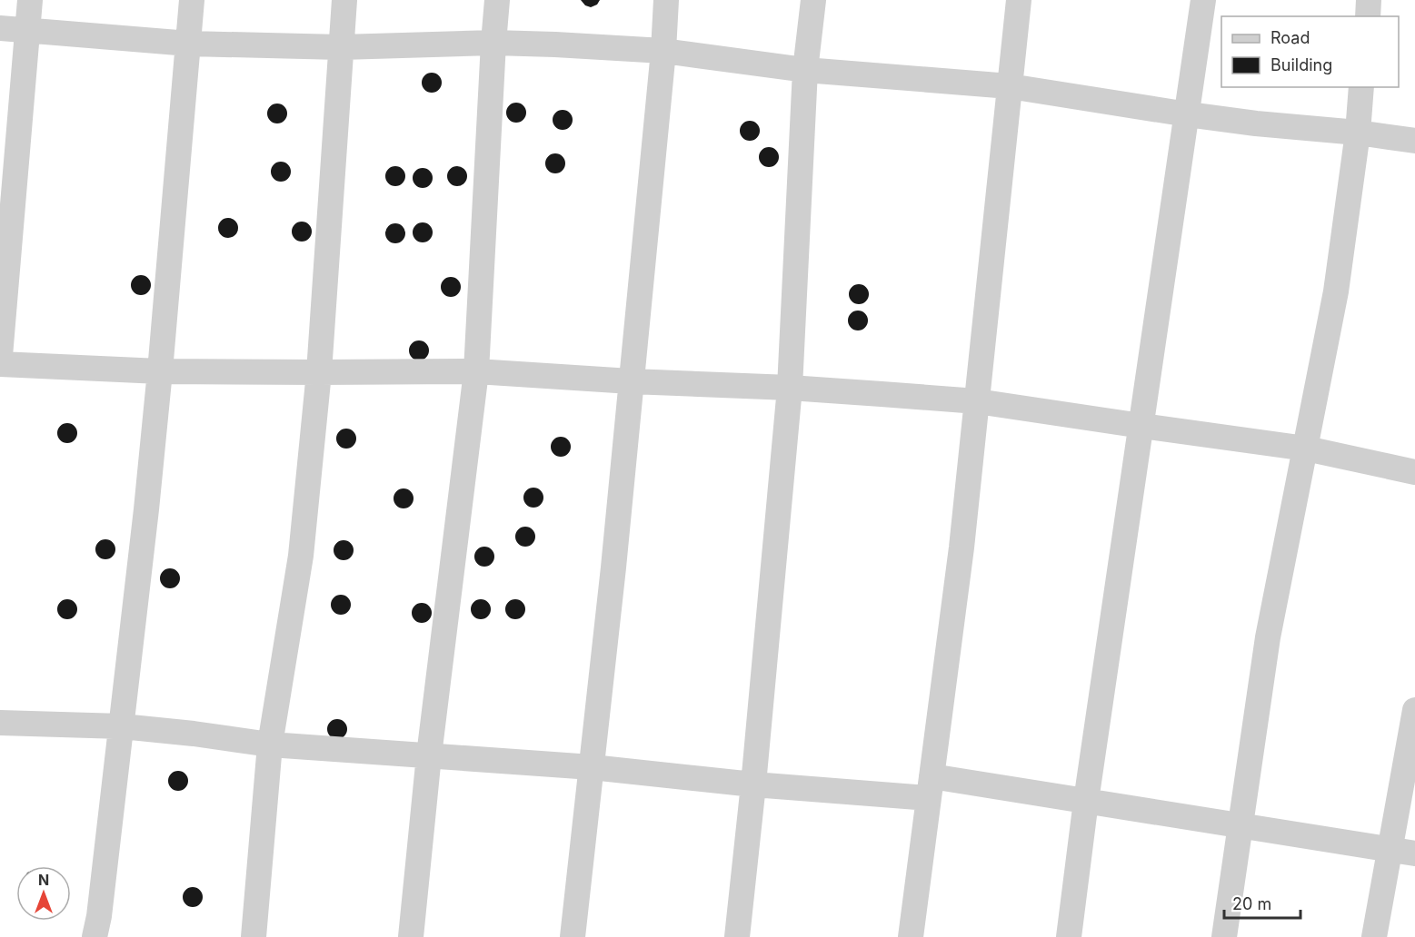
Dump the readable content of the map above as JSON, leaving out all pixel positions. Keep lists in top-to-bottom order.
{
  "legend": ["Road", "Building"],
  "scale_bar": "20 m",
  "north": "top"
}
